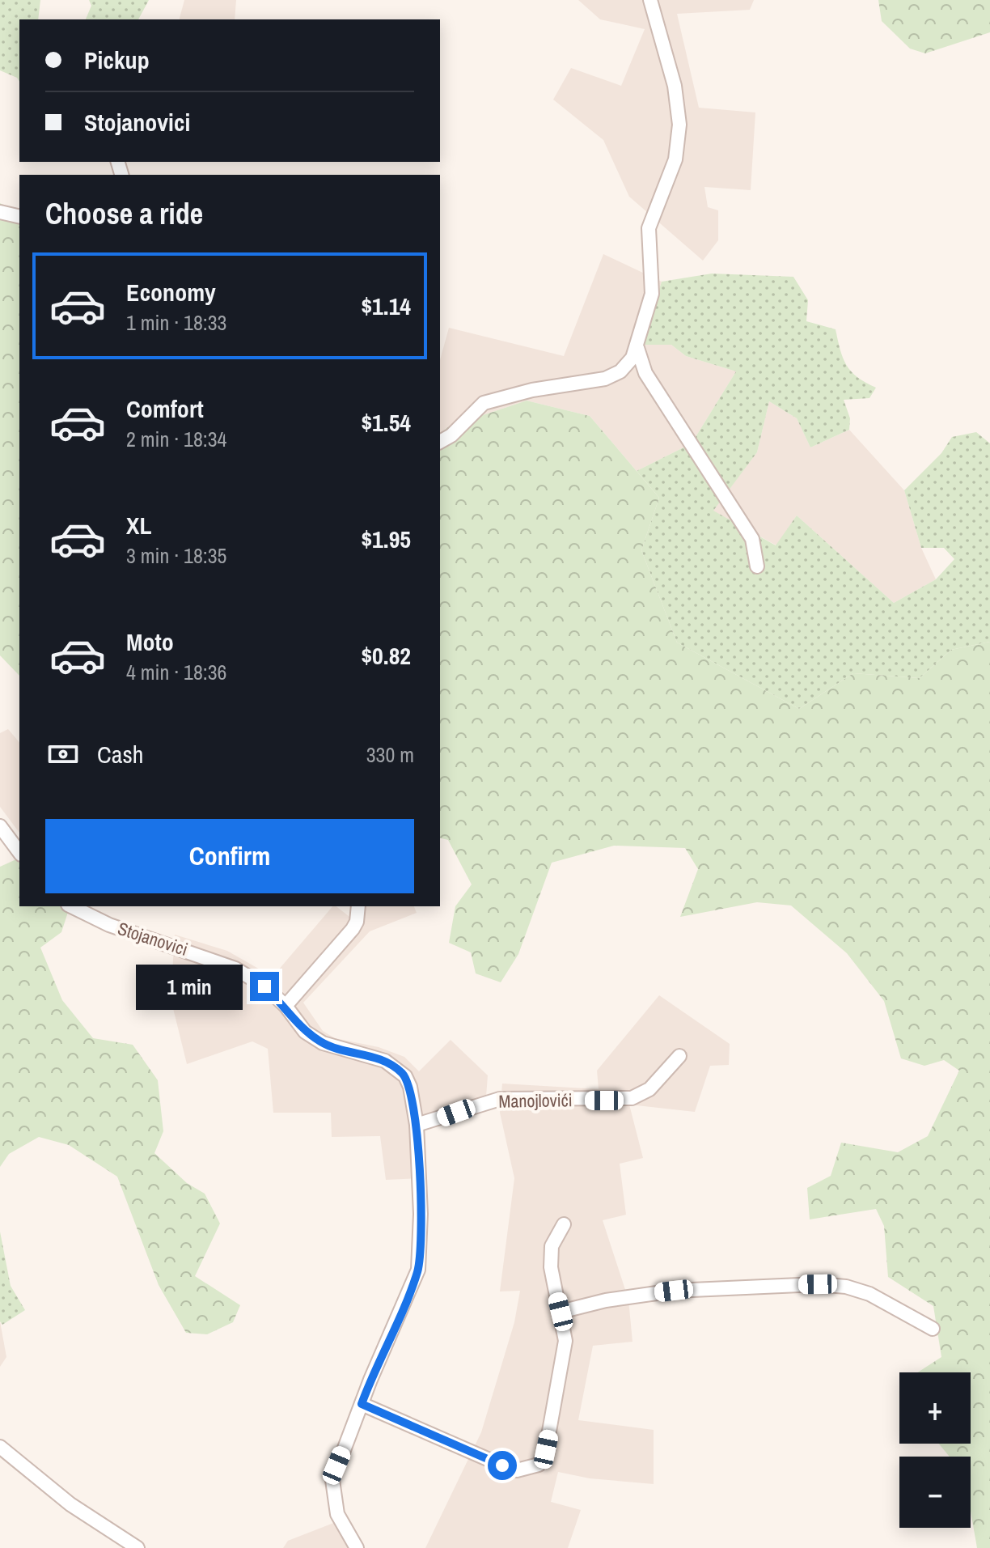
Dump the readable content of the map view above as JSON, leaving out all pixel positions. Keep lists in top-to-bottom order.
{
  "streets": {
    "street": ["Stojanovici", "Manojlovići"]
  },
  "crossings": [
    ["Stojanovici", "Manojlovići"]
  ],
  "page": {
    "banner": ["Pickup", "Stojanovici"],
    "heading": "Choose a ride",
    "list": [
      {
        "name": "Economy",
        "note": "1 min · 18:33",
        "value": "$1.14"
      },
      {
        "name": "Comfort",
        "note": "2 min · 18:34",
        "value": "$1.54"
      },
      {
        "name": "XL",
        "note": "3 min · 18:35",
        "value": "$1.95"
      },
      {
        "name": "Moto",
        "note": "4 min · 18:36",
        "value": "$0.82"
      }
    ],
    "pay": ["Cash", "330 m"],
    "buttons": "Confirm",
    "bubble": "1 min",
    "map_buttons": ["+", "−"]
  }
}
